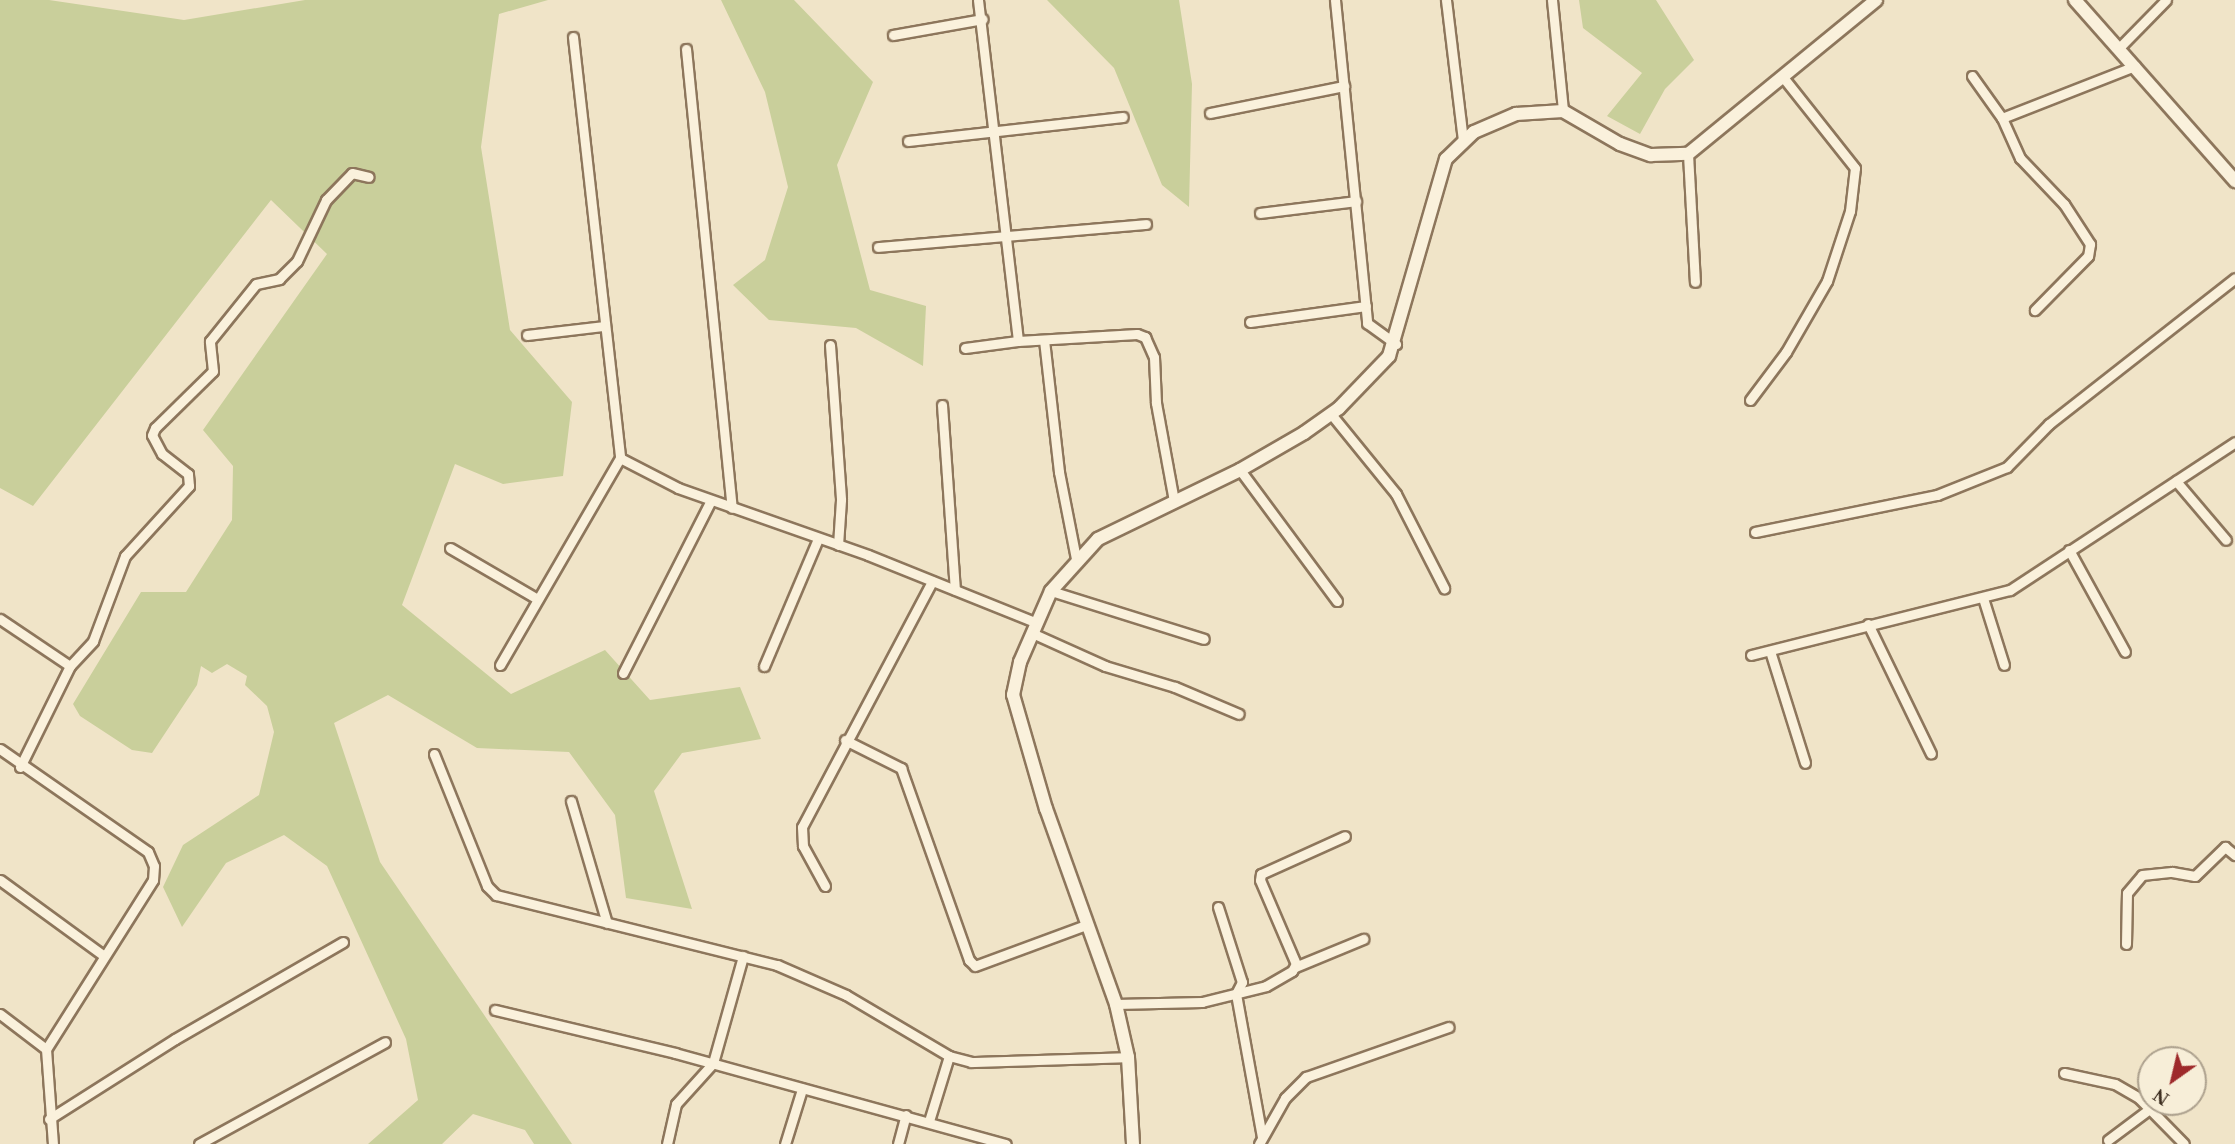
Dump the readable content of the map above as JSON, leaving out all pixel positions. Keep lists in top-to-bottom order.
{
  "north": "bottom left"
}
